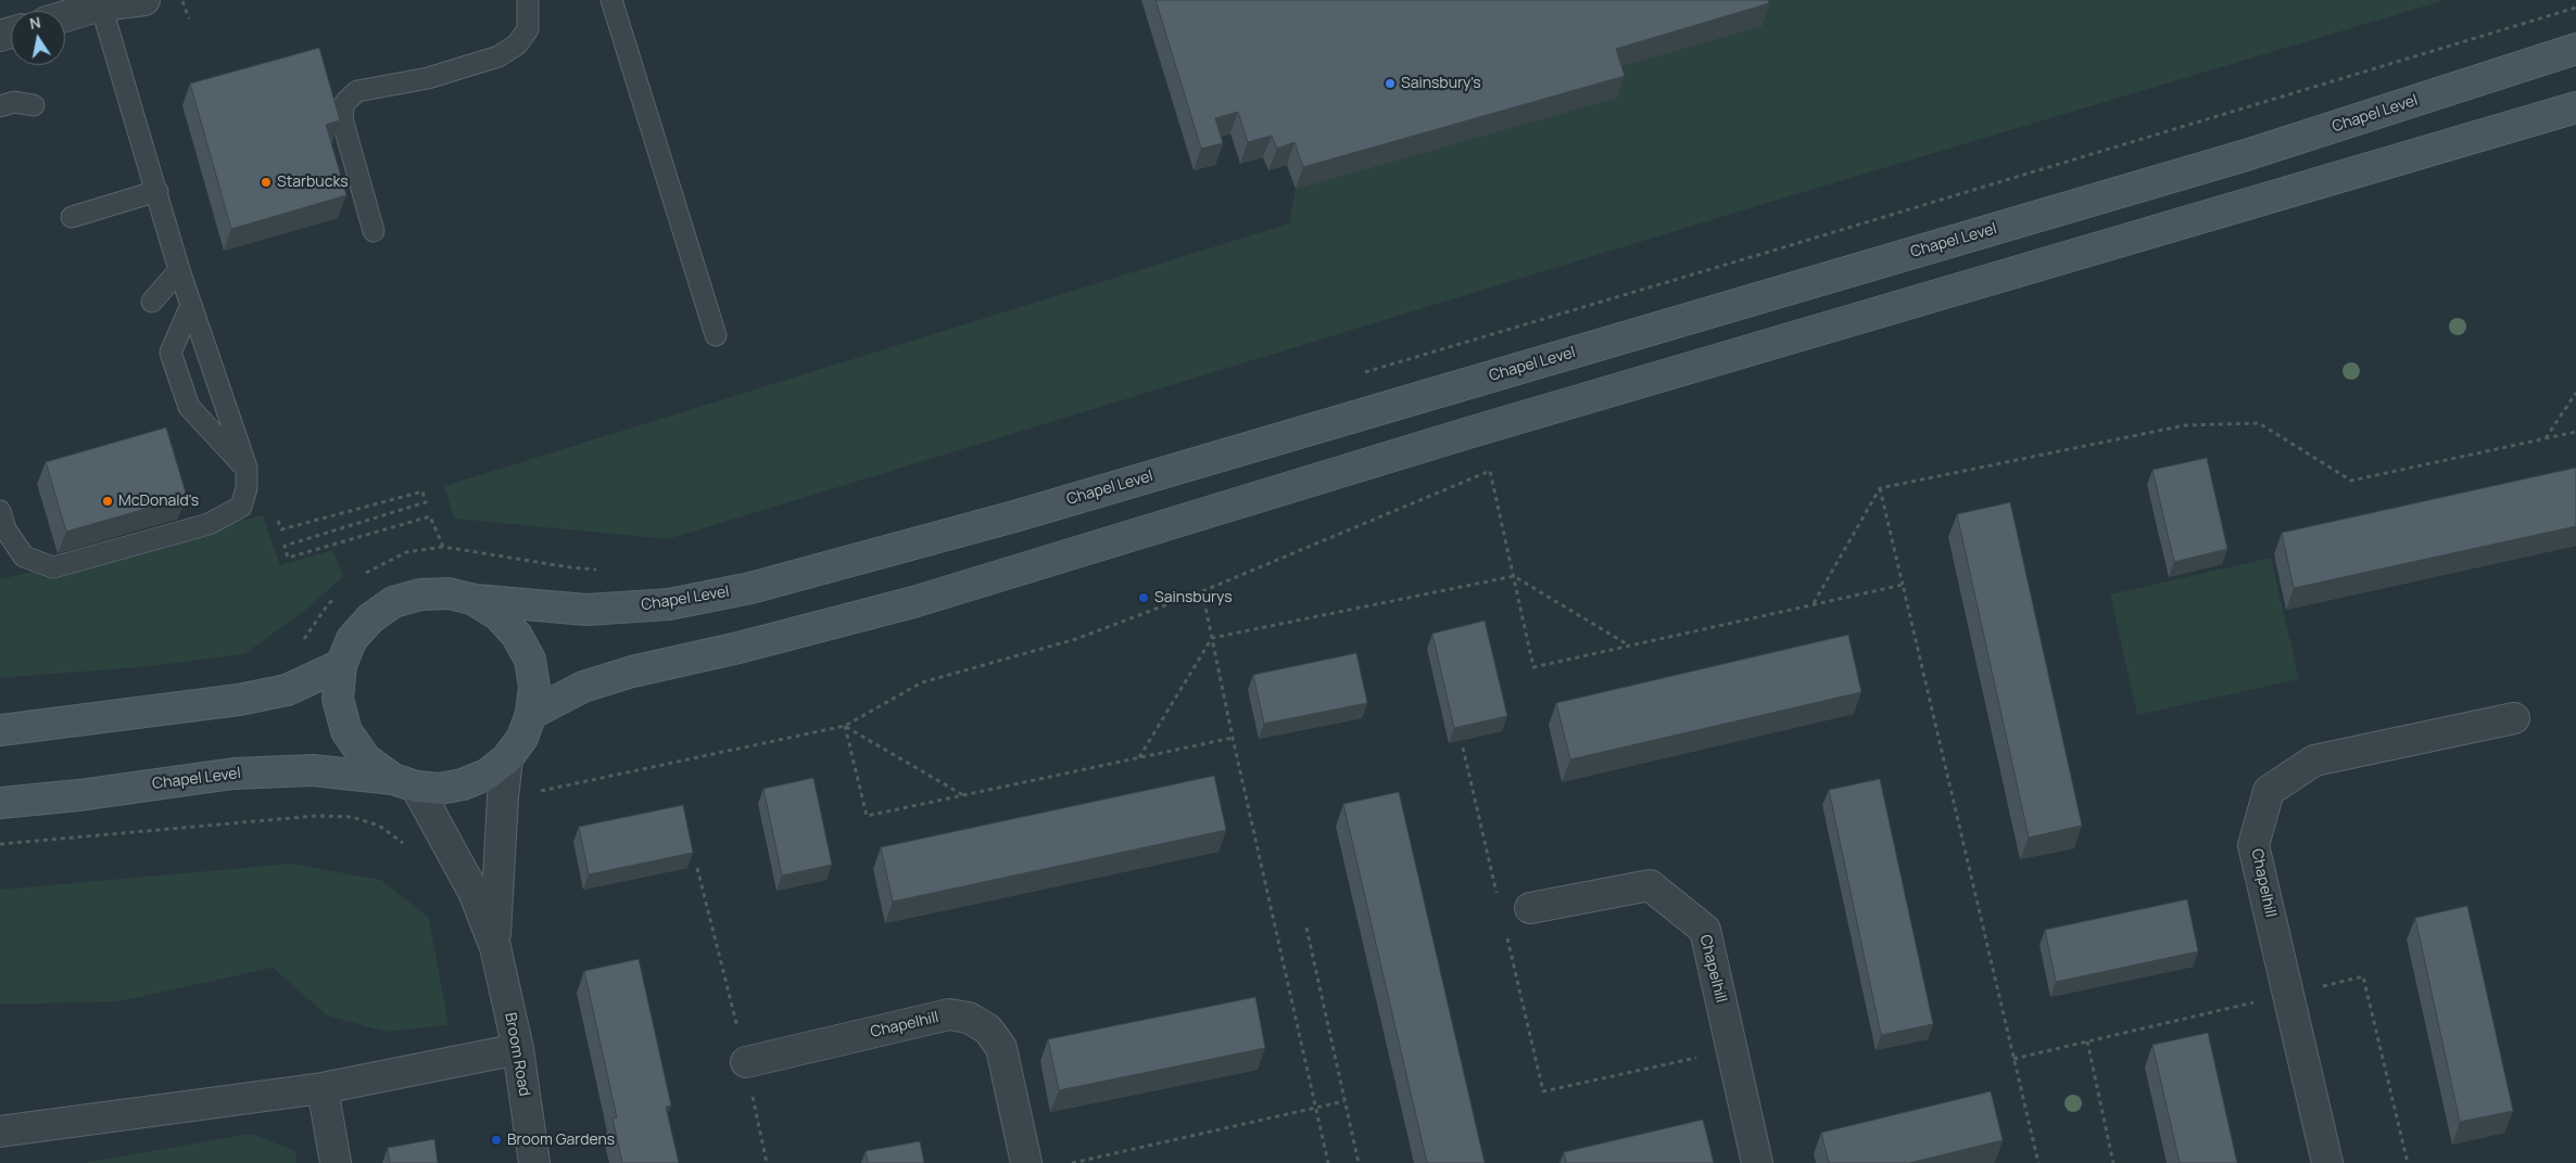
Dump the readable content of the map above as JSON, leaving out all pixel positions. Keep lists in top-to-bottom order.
{
  "streets": {
    "main road": ["Chapel Level"],
    "street": ["Chapelhill", "Broom Road"]
  },
  "crossings": [
    ["Chapel Level", "Broom Road"]
  ],
  "places": [
    "Sainsbury's",
    "Starbucks",
    "McDonald's",
    "Sainsburys",
    "Broom Gardens"
  ],
  "north": "top"
}
